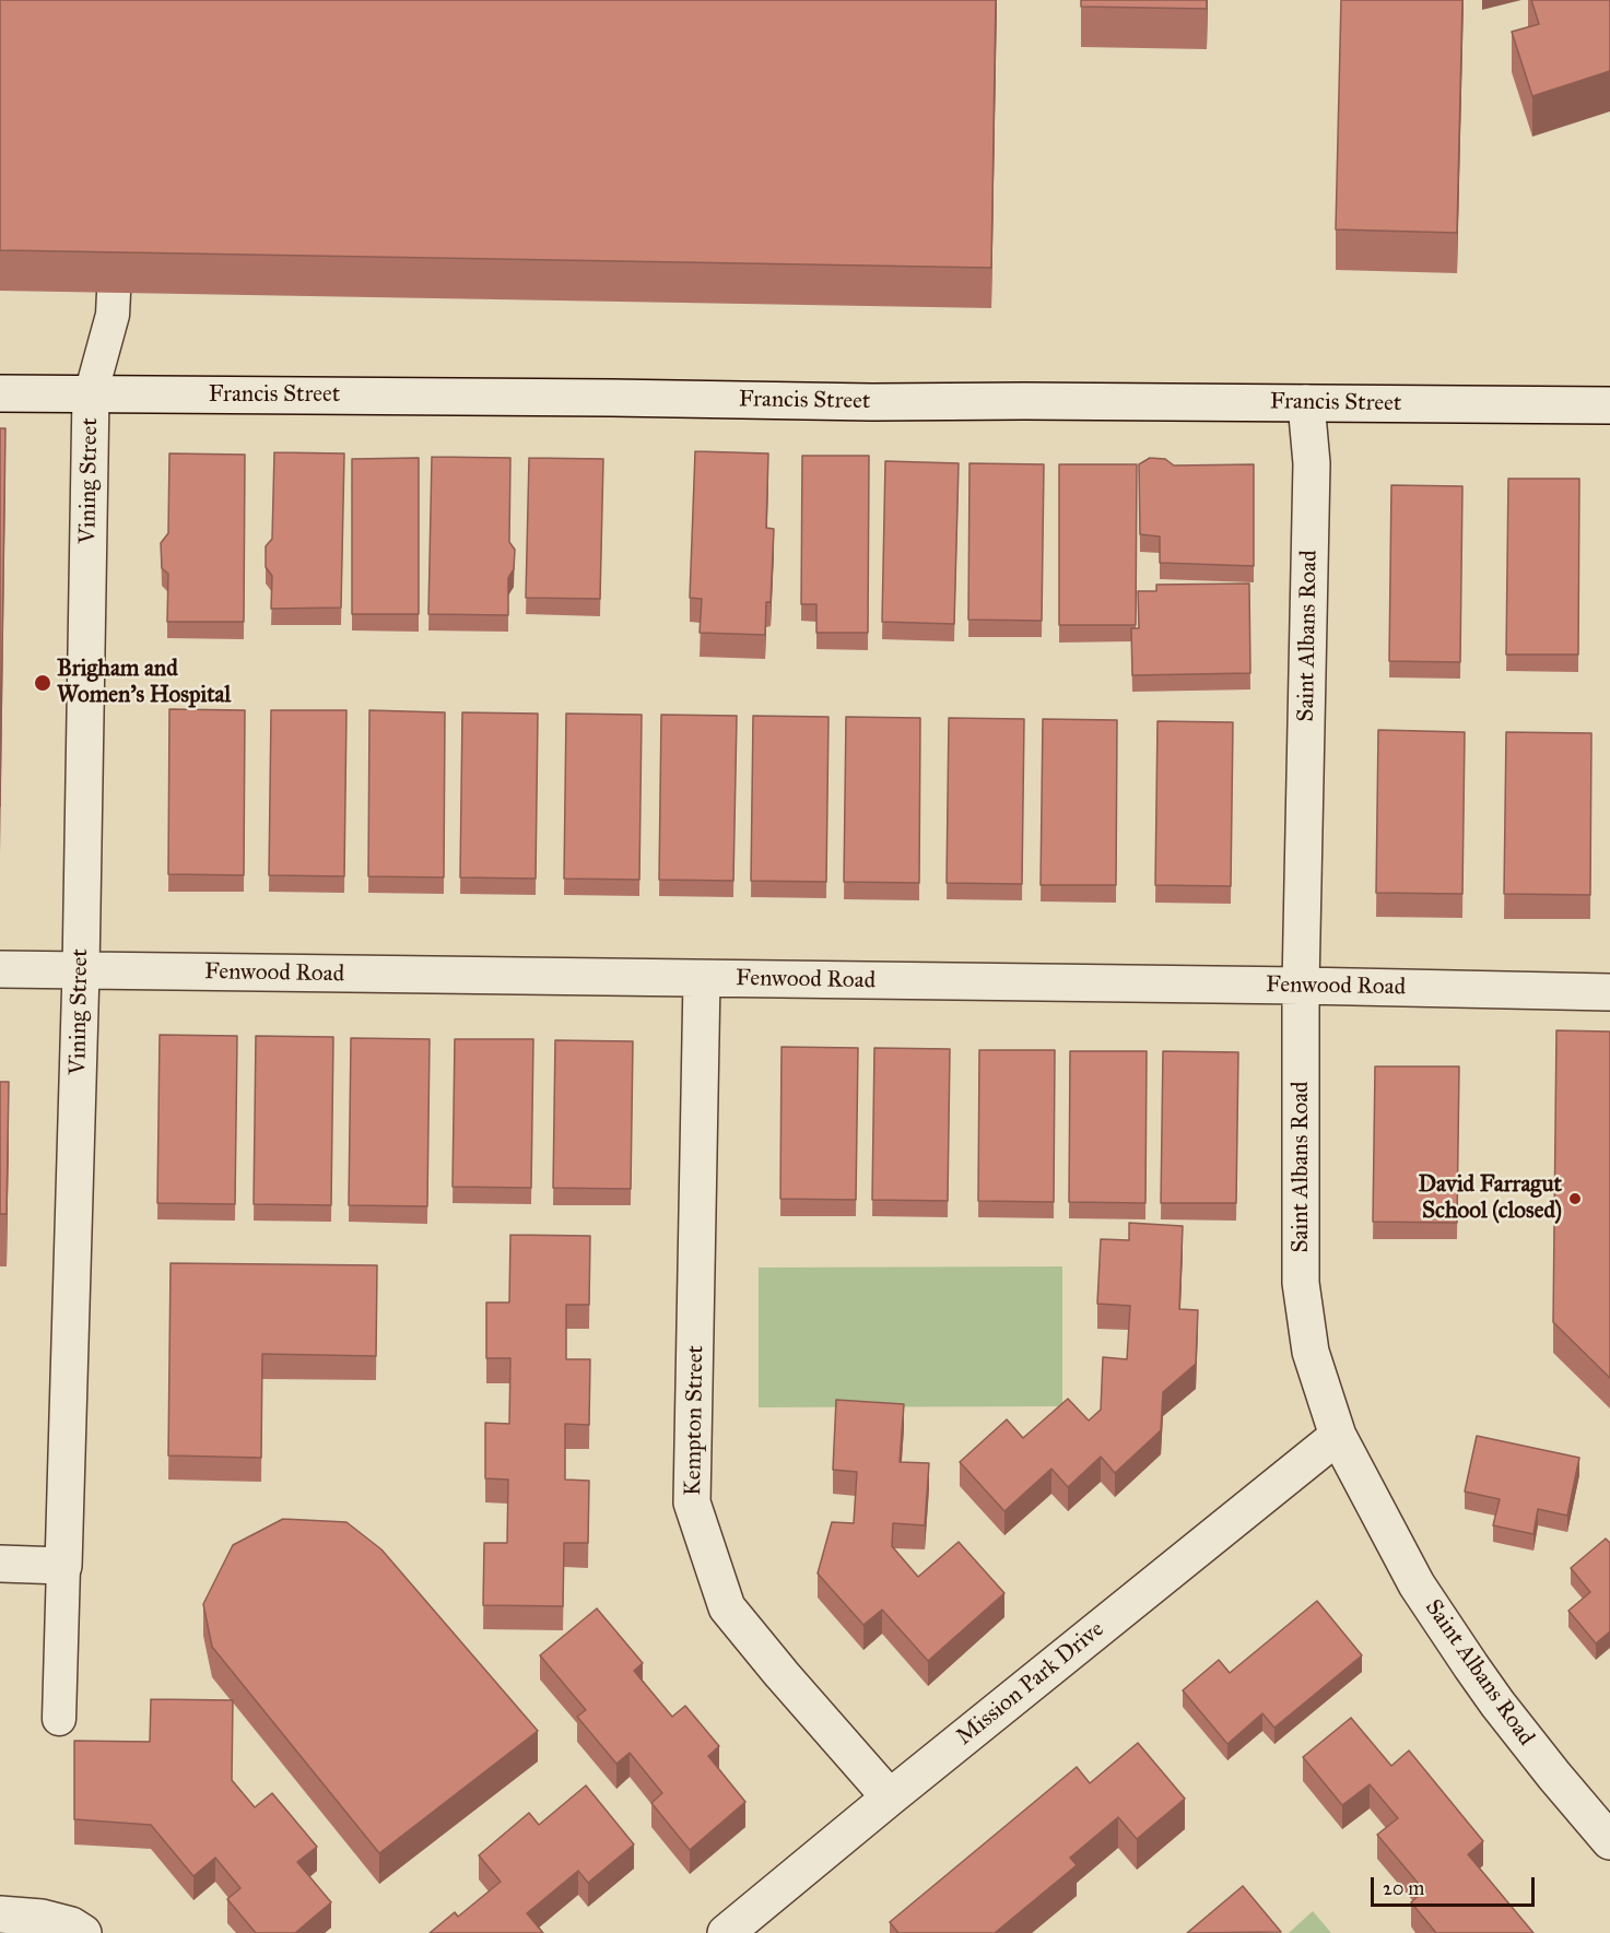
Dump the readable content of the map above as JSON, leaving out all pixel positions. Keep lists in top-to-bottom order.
{
  "streets": {
    "street": [
      "Francis Street",
      "Vining Street",
      "Saint Albans Road",
      "Fenwood Road",
      "Kempton Street",
      "Mission Park Drive"
    ]
  },
  "crossings": [
    ["Francis Street", "Vining Street"],
    ["Francis Street", "Saint Albans Road"],
    ["Vining Street", "Fenwood Road"],
    ["Saint Albans Road", "Fenwood Road"],
    ["Saint Albans Road", "Mission Park Drive"],
    ["Fenwood Road", "Kempton Street"],
    ["Kempton Street", "Mission Park Drive"]
  ],
  "places": ["Brigham and Women's Hospital", "David Farragut School (closed)"],
  "scale_bar": "20 m"
}
